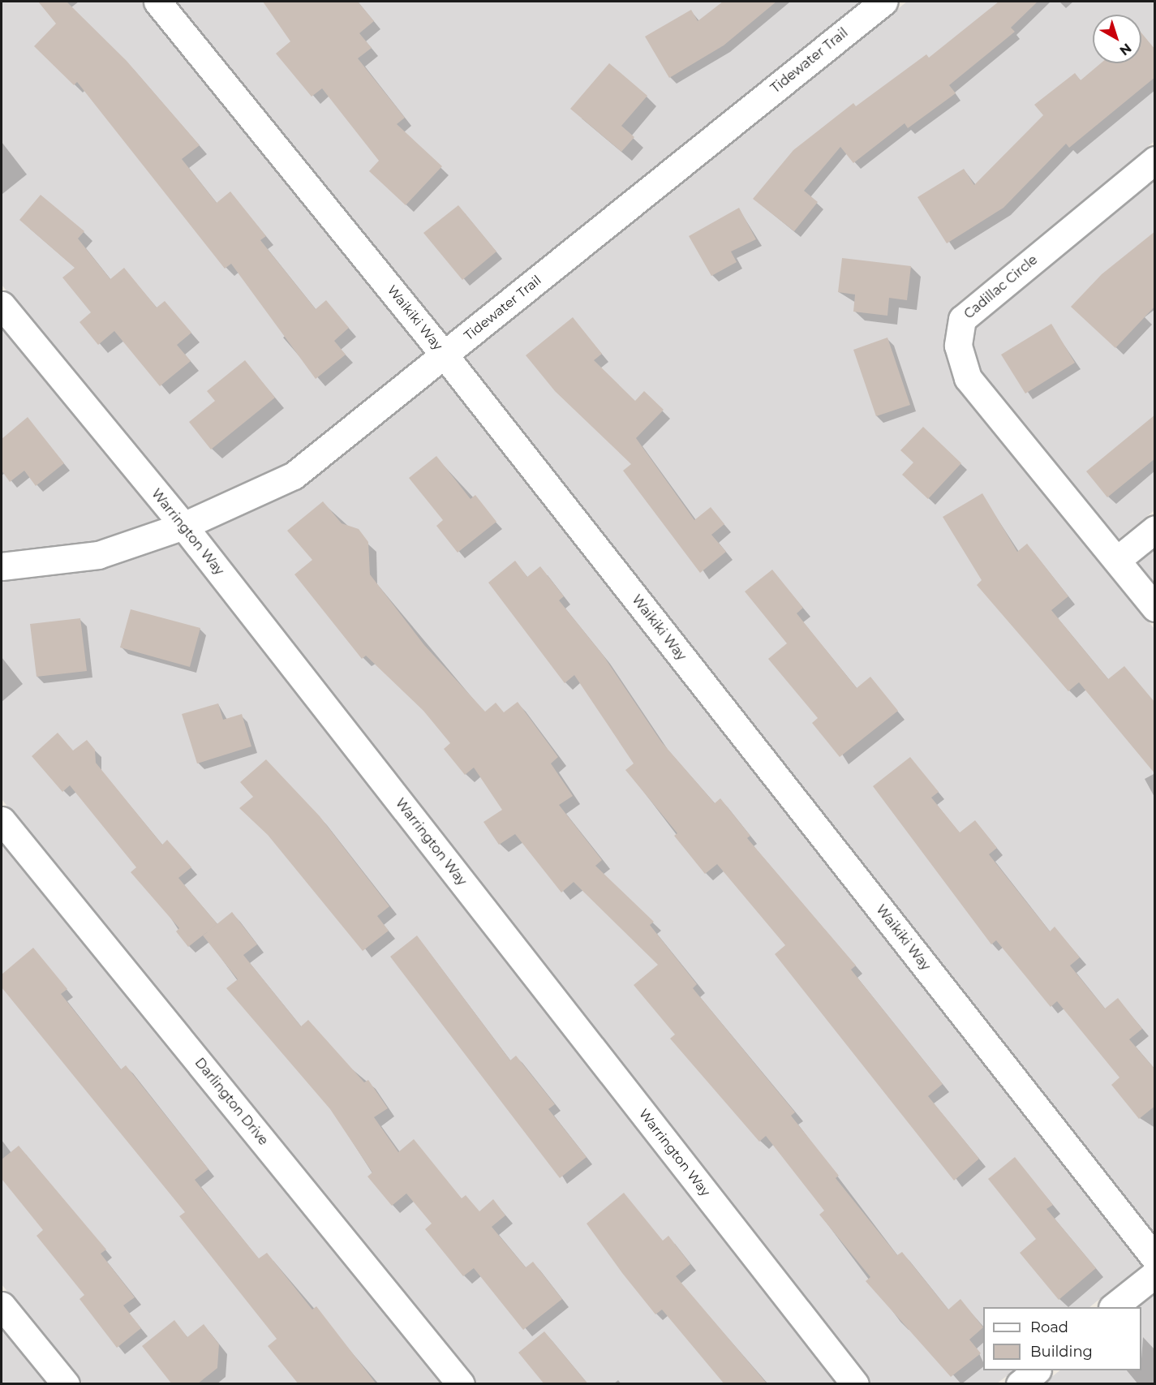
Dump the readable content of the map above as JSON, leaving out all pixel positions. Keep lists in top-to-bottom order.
{
  "streets": {
    "street": [
      "Tidewater Trail",
      "Cadillac Circle",
      "Waikiki Way",
      "Warrington Way",
      "Darlington Drive"
    ]
  },
  "crossings": [
    ["Tidewater Trail", "Waikiki Way"],
    ["Tidewater Trail", "Warrington Way"]
  ],
  "legend": ["Road", "Building"],
  "north": "bottom right"
}
